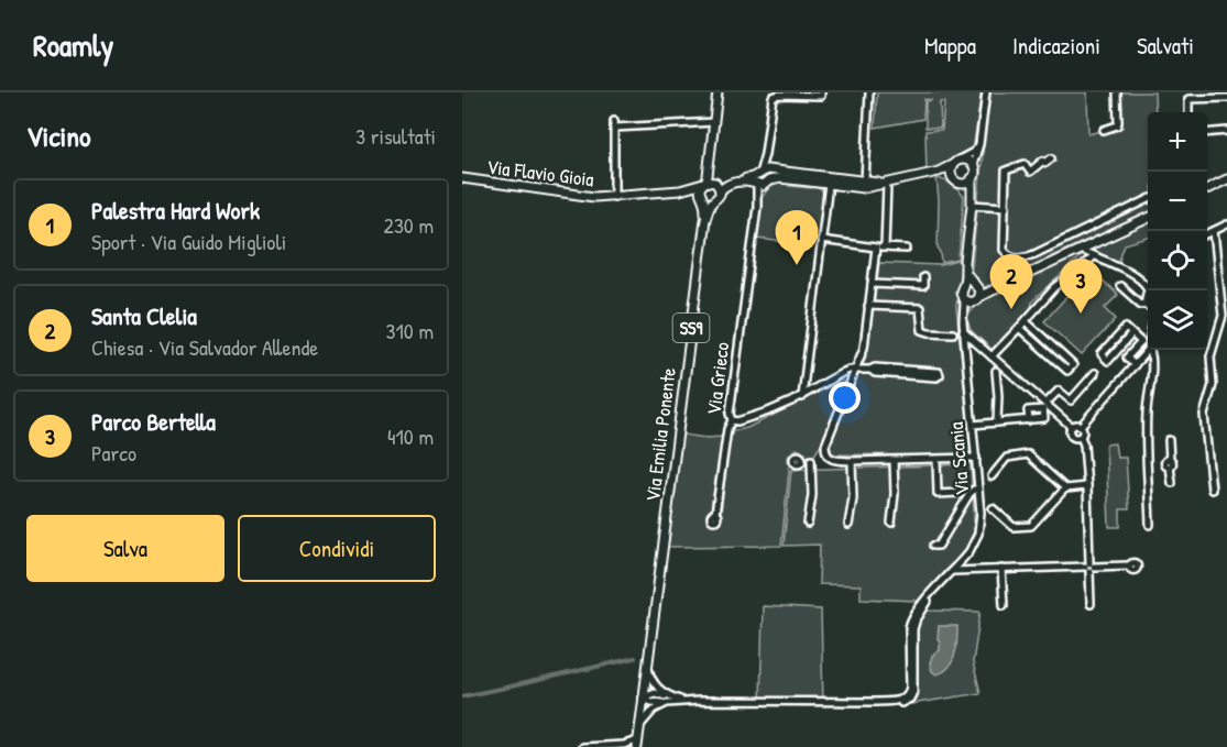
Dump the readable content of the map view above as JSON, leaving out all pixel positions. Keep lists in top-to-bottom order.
{
  "streets": {
    "main road": [
      "Via Flavio Gioia",
      "SS9",
      "Via Emilia Ponente",
      "Via Scania"
    ],
    "street": ["Via Grieco"]
  },
  "crossings": [
    ["SS9", "Via Emilia Ponente"],
    ["SS9", "Via Scania"],
    ["Via Emilia Ponente", "Via Scania"]
  ],
  "page": {
    "header": "Roamly",
    "nav": ["Mappa", "Indicazioni", "Salvati"],
    "heading": ["Vicino", "3 risultati"],
    "map_buttons": ["+", "−"],
    "list": [
      {
        "mark": "1",
        "name": "Palestra Hard Work",
        "note": "Sport · Via Guido Miglioli",
        "value": "230 m"
      },
      {
        "mark": "2",
        "name": "Santa Clelia",
        "note": "Chiesa · Via Salvador Allende",
        "value": "310 m"
      },
      {
        "mark": "3",
        "name": "Parco Bertella",
        "note": "Parco",
        "value": "410 m"
      }
    ],
    "pins": ["1", "2", "3"],
    "buttons": ["Salva", "Condividi"]
  }
}
